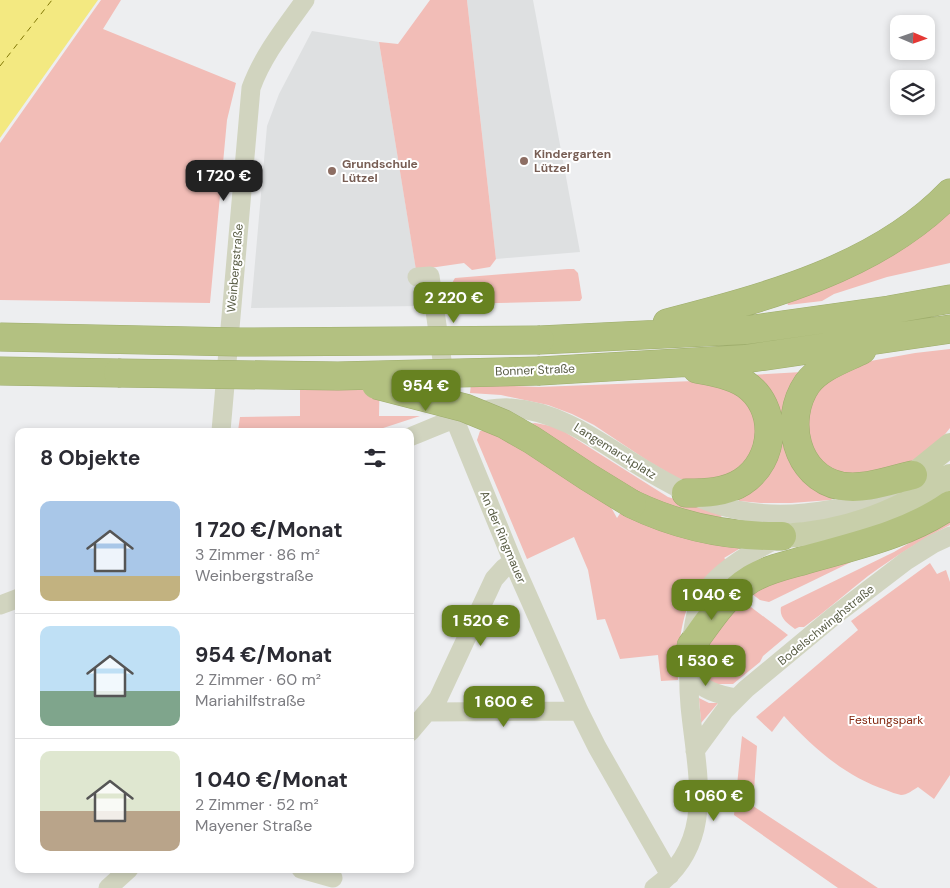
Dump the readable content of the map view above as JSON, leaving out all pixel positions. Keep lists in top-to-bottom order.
{
  "streets": {
    "highway": ["Bonner Straße"],
    "street": [
      "Weinbergstraße",
      "Langemarckplatz",
      "An der Ringmauer",
      "Bodelschwinghstraße"
    ]
  },
  "crossings": [
    ["Langemarckplatz", "An der Ringmauer"]
  ],
  "parks": ["Festungspark"],
  "places": ["Kindergarten Lützel", "Grundschule Lützel"],
  "north": "right",
  "page": {
    "price": [
      "1 720 €",
      "2 220 €",
      "954 €",
      "1 040 €",
      "1 520 €",
      "1 530 €",
      "1 600 €",
      "1 060 €"
    ],
    "heading": "8 Objekte",
    "list": [
      {
        "name": "1 720 €/Monat",
        "note": "3 Zimmer · 86 m² · Weinbergstraße"
      },
      {
        "name": "954 €/Monat",
        "note": "2 Zimmer · 60 m² · Mariahilfstraße"
      },
      {
        "name": "1 040 €/Monat",
        "note": "2 Zimmer · 52 m² · Mayener Straße"
      }
    ]
  }
}
